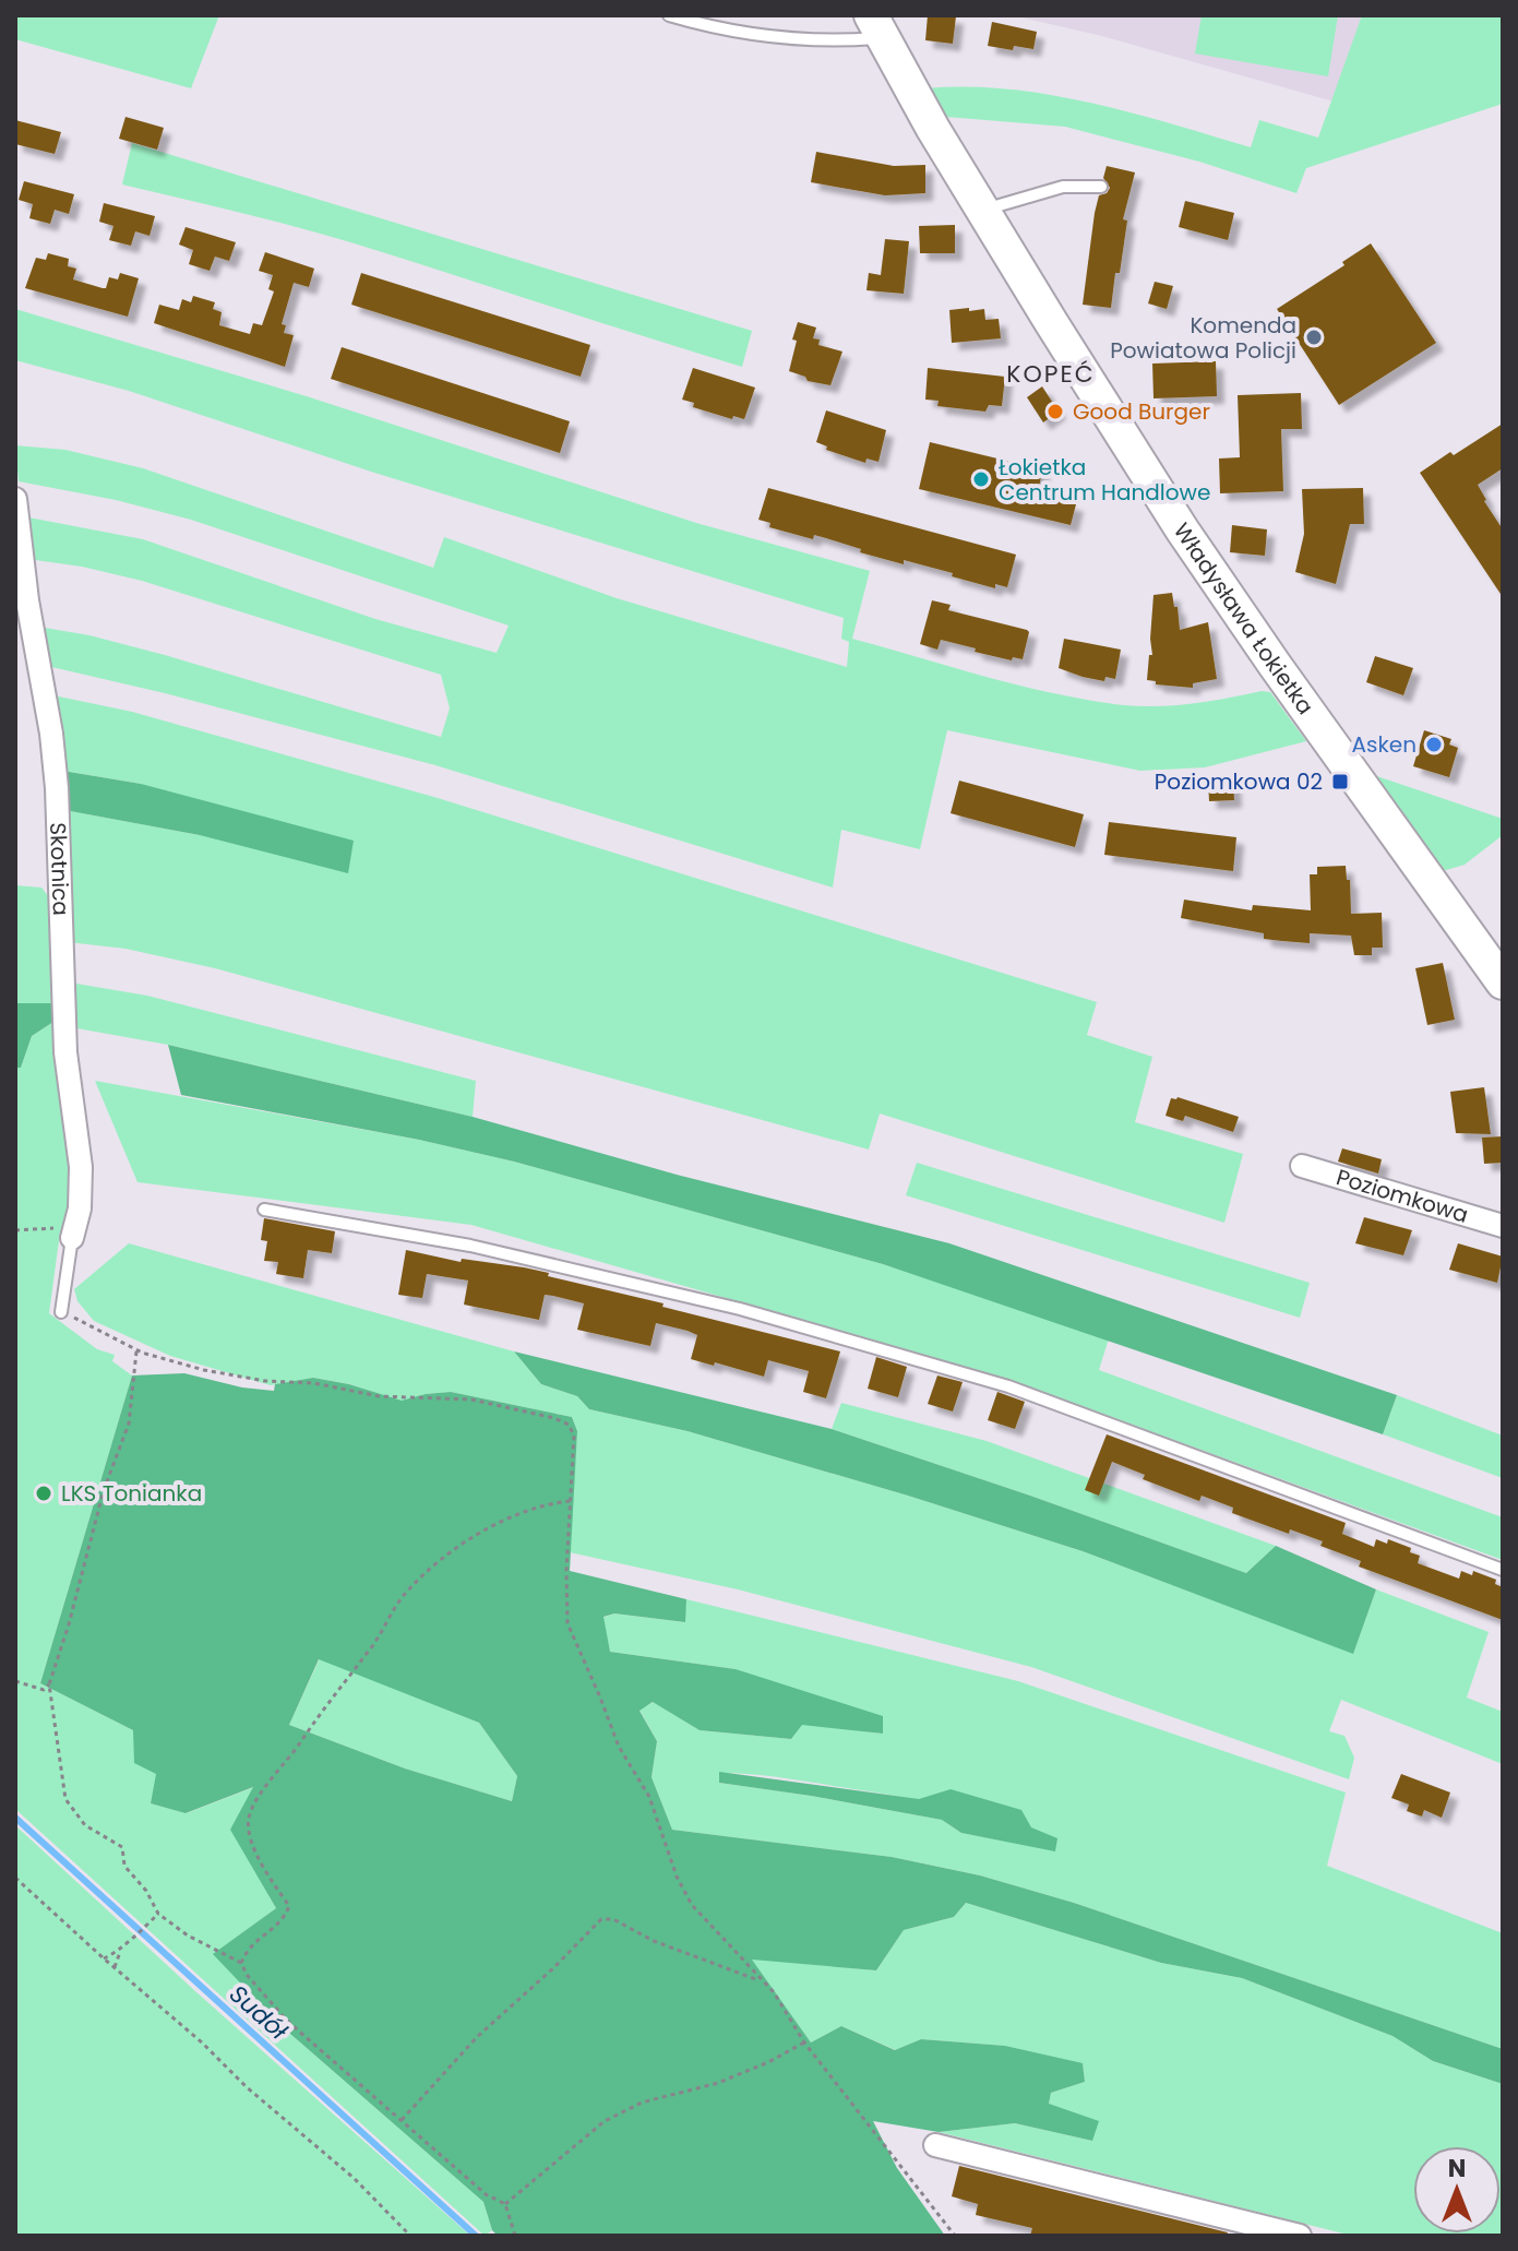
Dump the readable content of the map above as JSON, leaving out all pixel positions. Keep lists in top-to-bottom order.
{
  "streets": {
    "street": ["Władysława Łokietka", "Skotnica", "Poziomkowa"]
  },
  "districts": ["KOPEĆ"],
  "water": ["Sudół"],
  "places": {
    "other": [
      "Komenda Powiatowa Policji",
      "Good Burger",
      "Łokietka Centrum Handlowe",
      "Asken",
      "LKS Tonianka"
    ],
    "transit": ["Poziomkowa 02"]
  },
  "north": "top"
}
